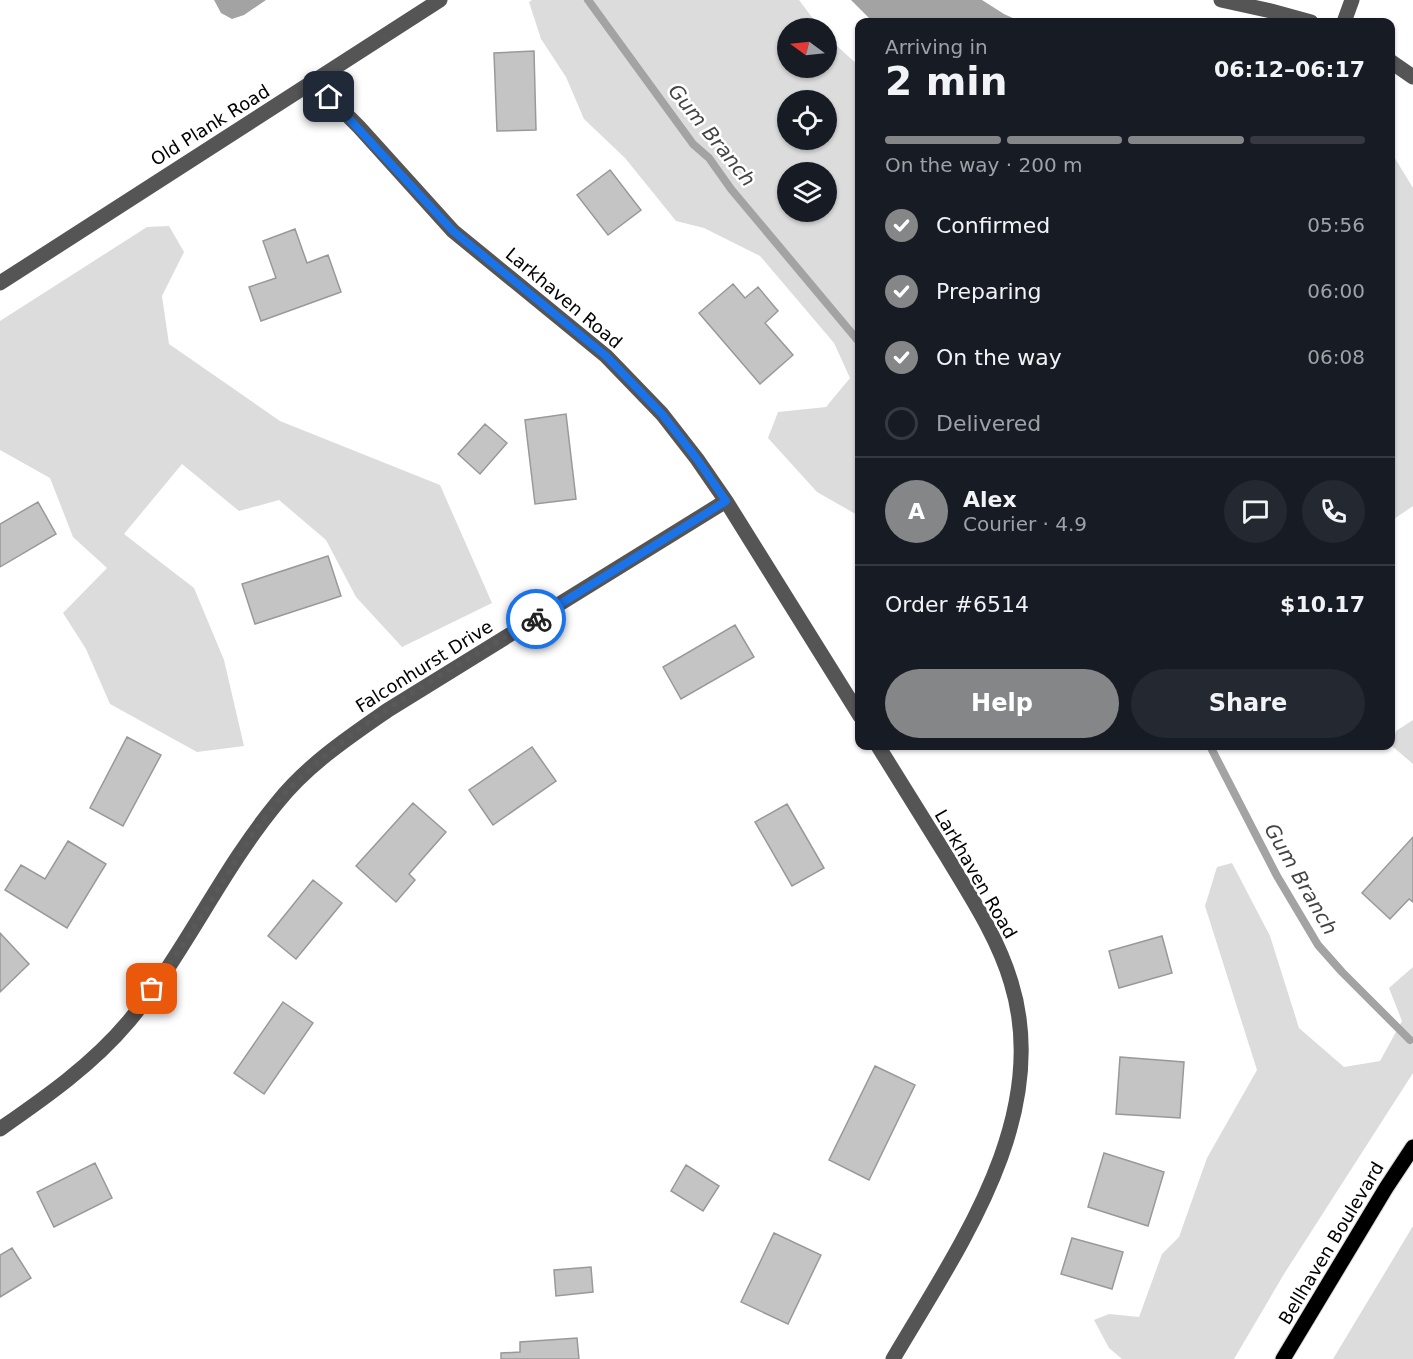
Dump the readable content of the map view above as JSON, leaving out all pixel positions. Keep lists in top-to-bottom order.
{
  "streets": {
    "main road": ["Bellhaven Boulevard"],
    "street": ["Old Plank Road", "Larkhaven Road", "Falconhurst Drive"]
  },
  "crossings": [
    ["Old Plank Road", "Larkhaven Road"],
    ["Larkhaven Road", "Falconhurst Drive"]
  ],
  "water": ["Gum Branch"],
  "north": "left",
  "page": {
    "heading": ["2 min", "Arriving in", "06:12–06:17"],
    "panel": [
      "Alex",
      "Courier · 4.9",
      "Order #6514",
      "$10.17"
    ],
    "bar": "On the way · 200 m",
    "list": [
      ["Confirmed", "05:56"],
      ["Preparing", "06:00"],
      ["On the way", "06:08"],
      "Delivered"
    ],
    "round": "A",
    "buttons": ["Help", "Share"]
  }
}
